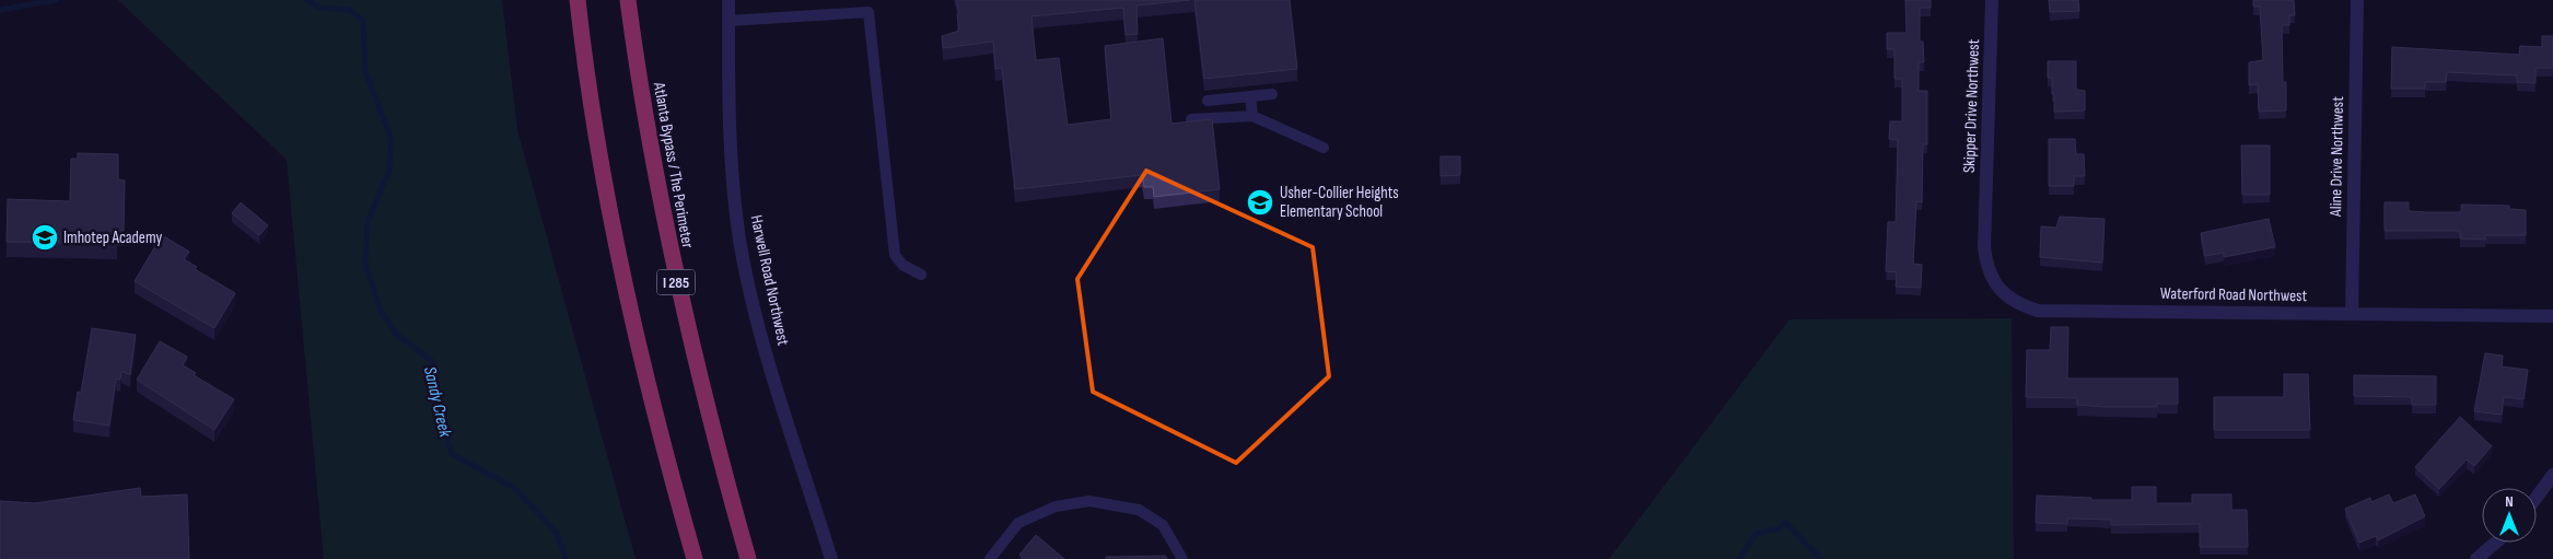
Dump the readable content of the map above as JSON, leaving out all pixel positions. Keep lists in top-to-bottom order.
{
  "streets": {
    "highway": ["Atlanta Bypass / The Perimeter", "I 285"],
    "street": [
      "Skipper Drive Northwest",
      "Aline Drive Northwest",
      "Harwell Road Northwest",
      "Waterford Road Northwest"
    ]
  },
  "crossings": [
    ["Skipper Drive Northwest", "Waterford Road Northwest"],
    ["Aline Drive Northwest", "Waterford Road Northwest"]
  ],
  "water": ["Sandy Creek"],
  "places": {
    "school or university": ["Usher-Collier Heights Elementary School", "Imhotep Academy"]
  },
  "north": "top"
}
